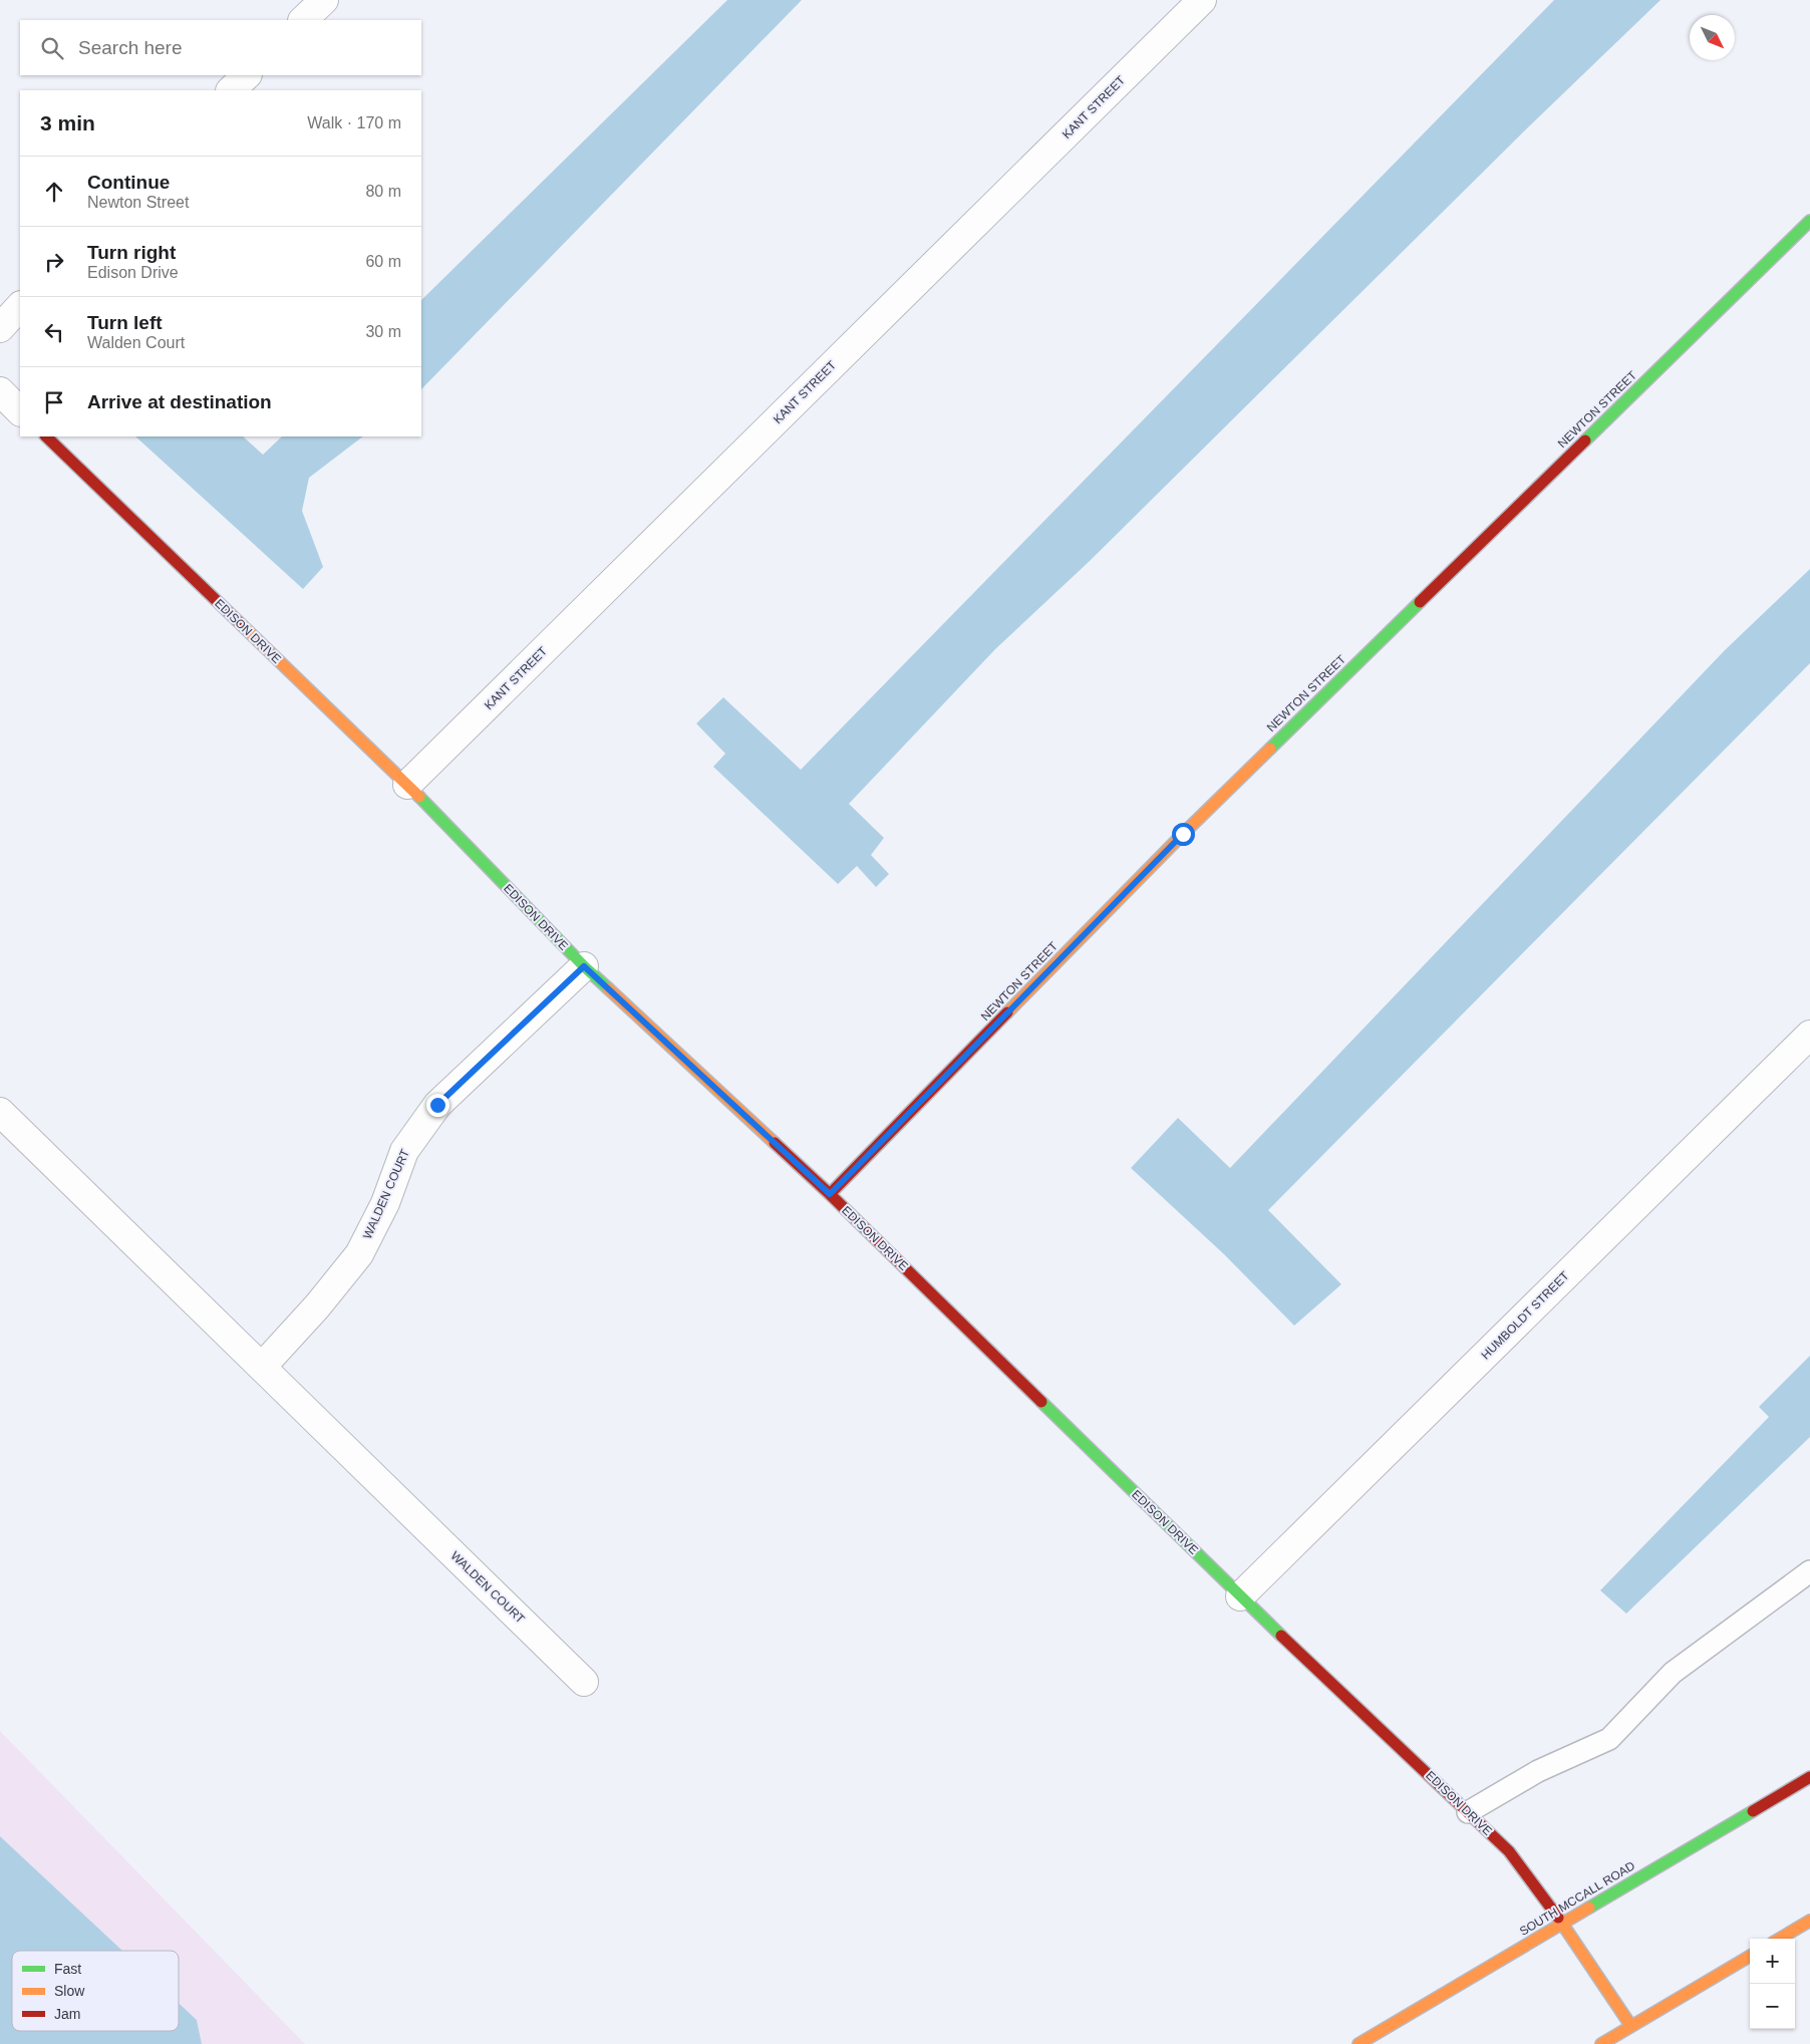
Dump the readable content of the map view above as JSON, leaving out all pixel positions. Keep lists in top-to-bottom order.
{
  "streets": {
    "street": [
      "KANT STREET",
      "NEWTON STREET",
      "EDISON DRIVE",
      "WALDEN COURT",
      "HUMBOLDT STREET",
      "SOUTH MCCALL ROAD"
    ]
  },
  "crossings": [
    ["KANT STREET", "EDISON DRIVE"],
    ["NEWTON STREET", "EDISON DRIVE"],
    ["EDISON DRIVE", "WALDEN COURT"],
    ["EDISON DRIVE", "HUMBOLDT STREET"],
    ["EDISON DRIVE", "SOUTH MCCALL ROAD"]
  ],
  "legend": ["Fast", "Slow", "Jam"],
  "north": "bottom right",
  "page": {
    "search": "Search here",
    "heading": ["3 min", "Walk · 170 m"],
    "list": [
      ["Continue", "Newton Street", "80 m"],
      ["Turn right", "Edison Drive", "60 m"],
      ["Turn left", "Walden Court", "30 m"],
      "Arrive at destination"
    ],
    "map_buttons": ["+", "−"]
  }
}
